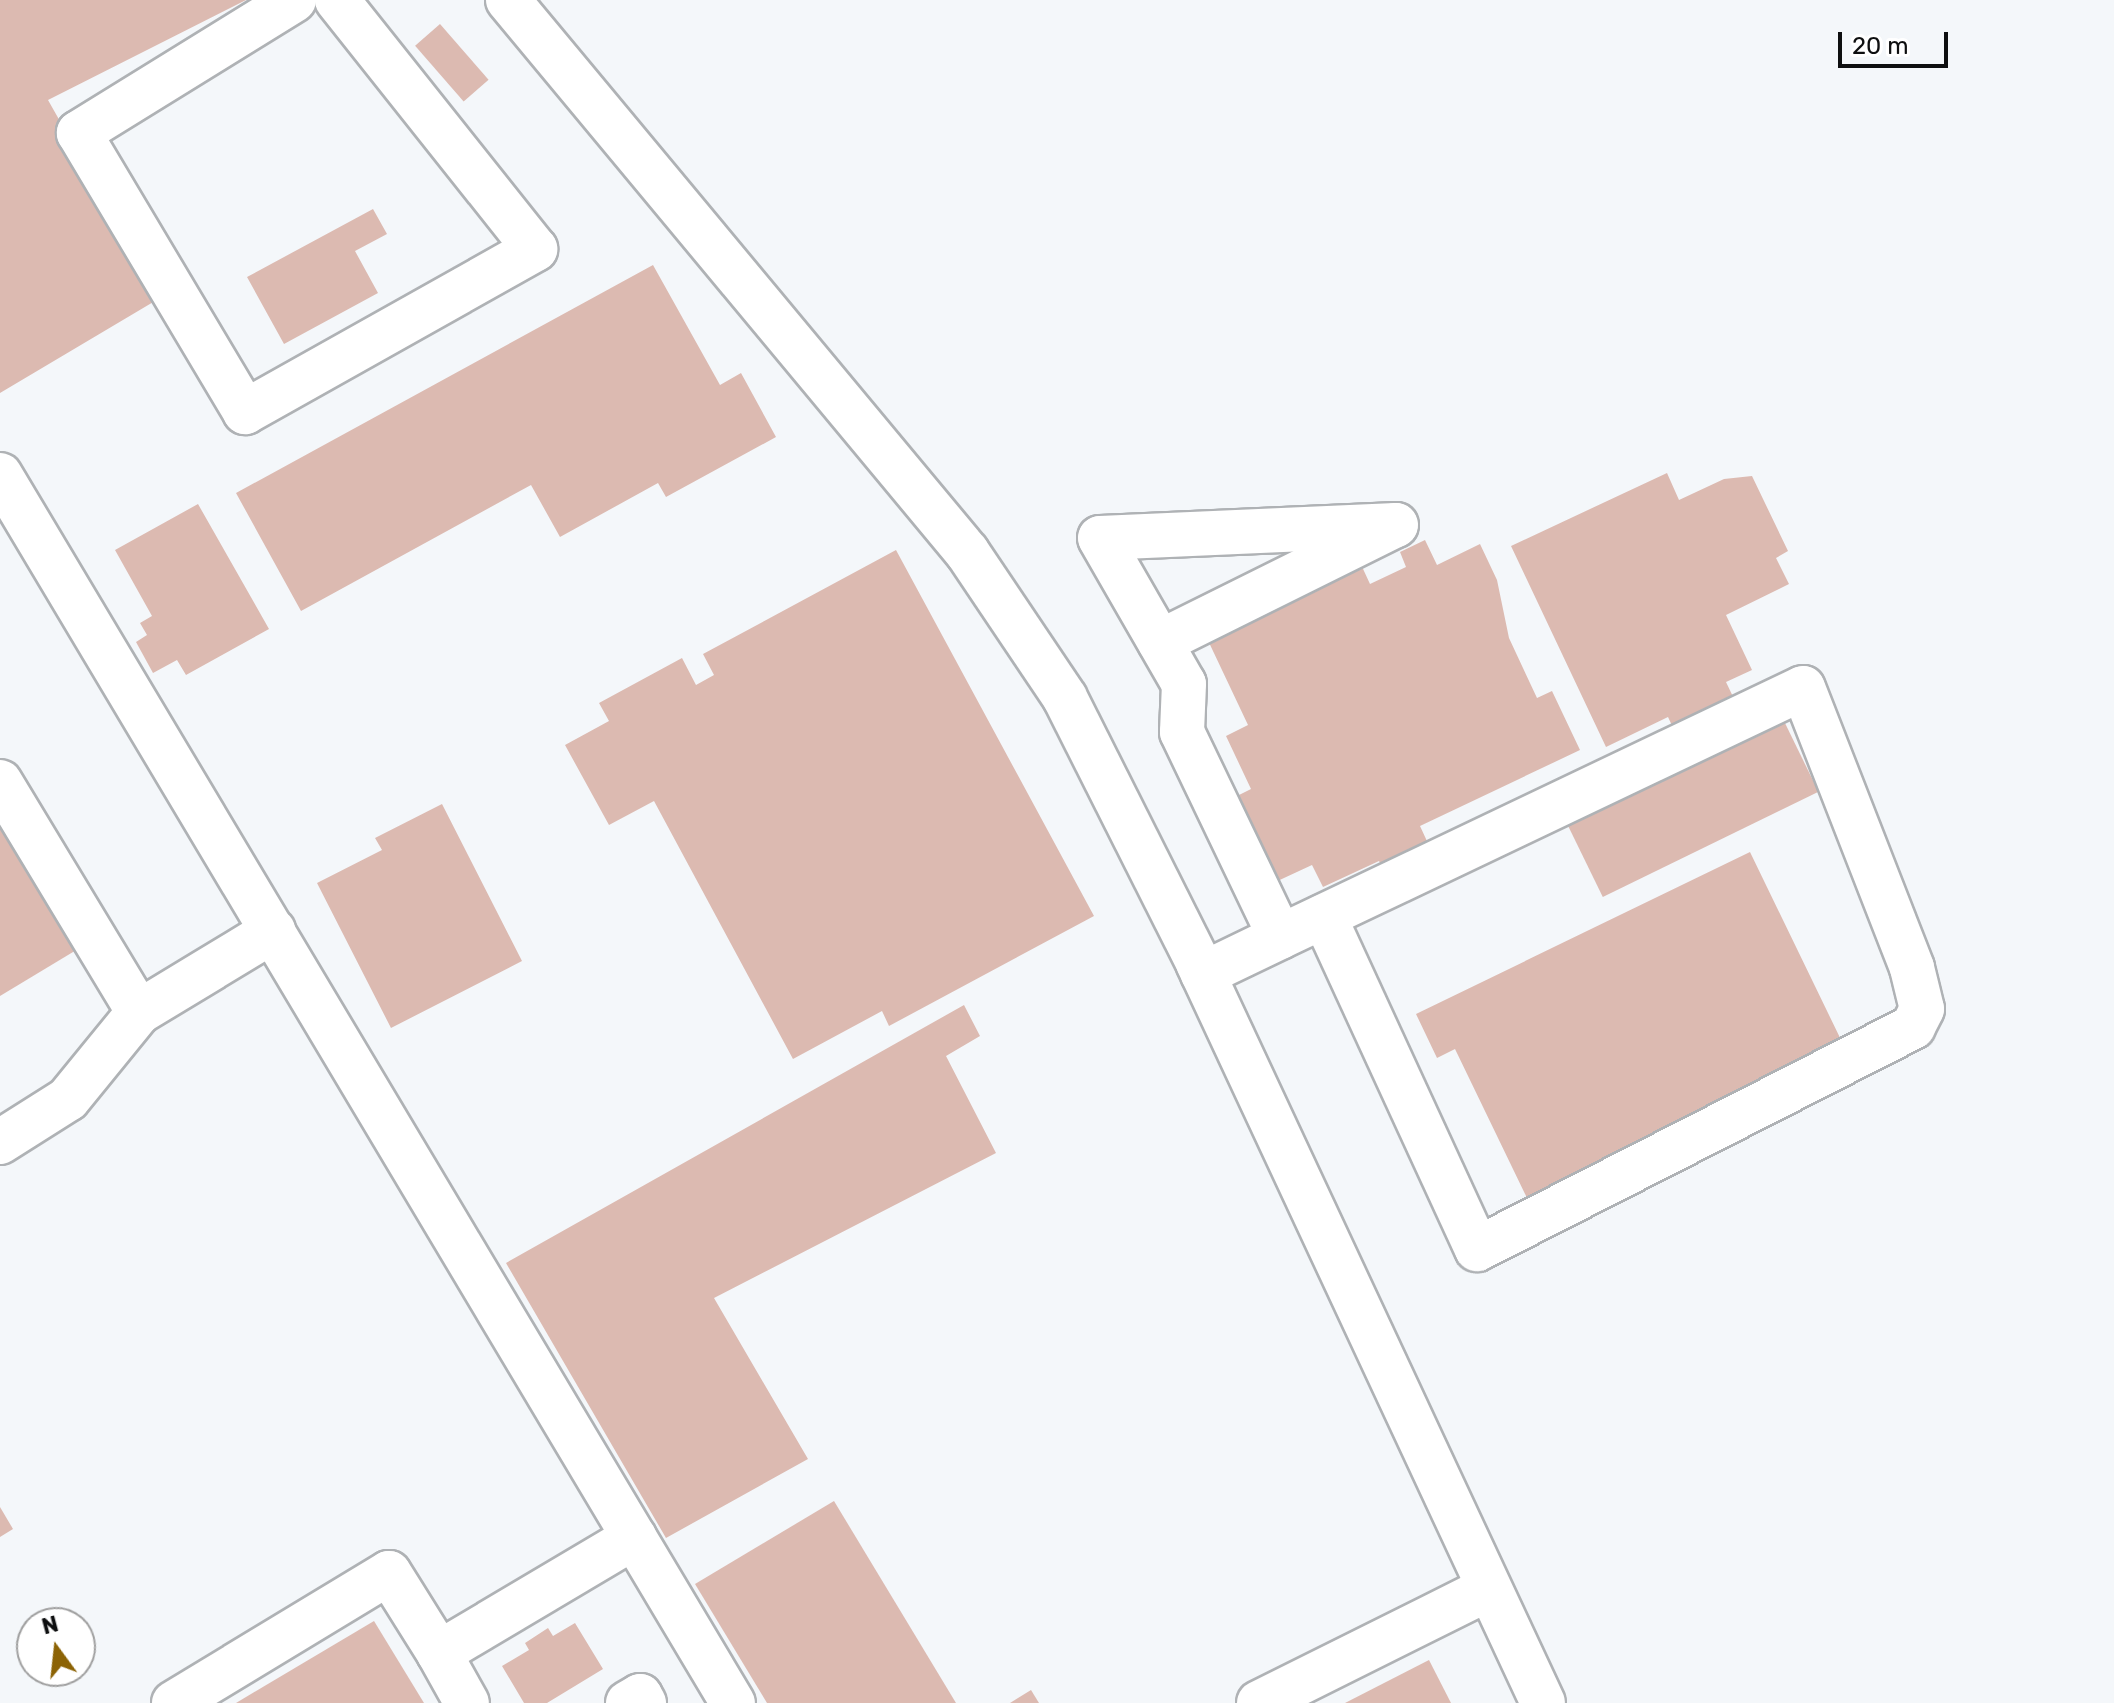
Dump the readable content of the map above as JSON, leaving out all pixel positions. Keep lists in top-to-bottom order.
{
  "scale_bar": "20 m",
  "north": "top"
}
